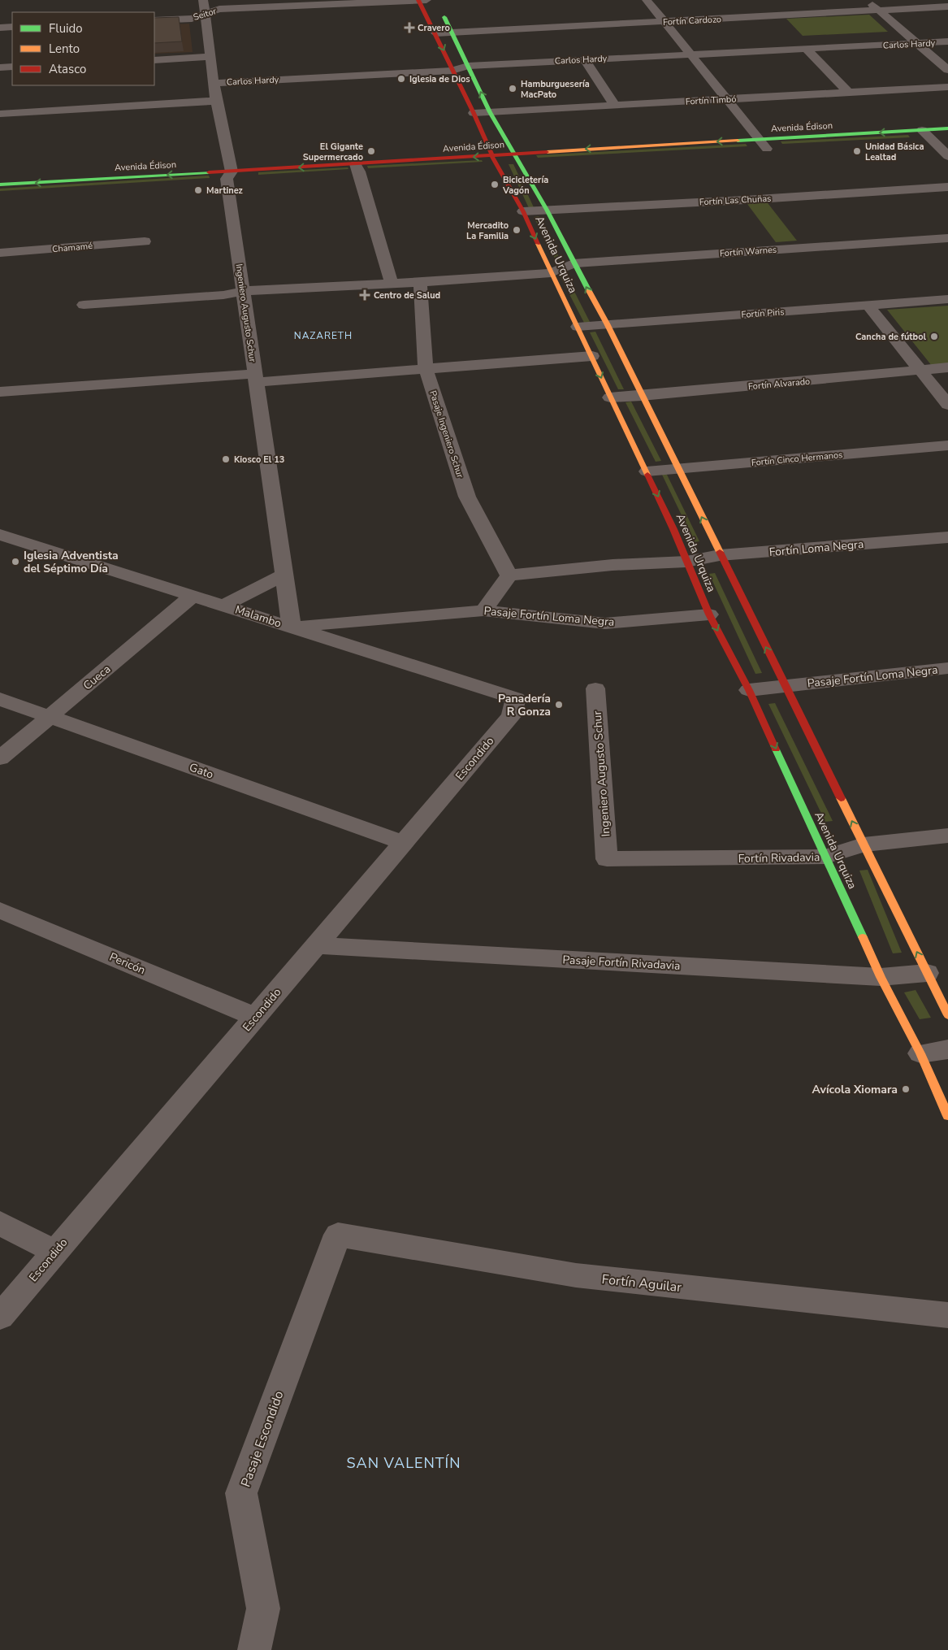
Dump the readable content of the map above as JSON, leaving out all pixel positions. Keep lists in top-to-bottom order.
{
  "streets": {
    "main road": ["Avenida Édison", "Avenida Urquiza"],
    "street": [
      "Seitor",
      "Fortín Cardozo",
      "Carlos Hardy",
      "Fortín Timbó",
      "Fortín Las Chuñas",
      "Chamamé",
      "Fortín Warnes",
      "Ingeniero Augusto Schur",
      "Fortín Piris",
      "Fortín Alvarado",
      "Pasaje Ingeniero Schur",
      "Fortín Cinco Hermanos",
      "Fortín Loma Negra",
      "Malambo",
      "Pasaje Fortín Loma Negra",
      "Cueca",
      "Escondido",
      "Gato",
      "Fortín Rivadavia",
      "Pasaje Fortín Rivadavia",
      "Pericón",
      "Fortín Aguilar",
      "Pasaje Escondido"
    ]
  },
  "crossings": [
    ["Seitor", "Avenida Urquiza"],
    ["Seitor", "Ingeniero Augusto Schur"],
    ["Fortín Cardozo", "Avenida Urquiza"],
    ["Carlos Hardy", "Avenida Urquiza"],
    ["Carlos Hardy", "Ingeniero Augusto Schur"],
    ["Fortín Timbó", "Avenida Urquiza"],
    ["Avenida Édison", "Avenida Urquiza"],
    ["Avenida Édison", "Ingeniero Augusto Schur"],
    ["Fortín Las Chuñas", "Avenida Urquiza"],
    ["Fortín Warnes", "Avenida Urquiza"],
    ["Fortín Warnes", "Ingeniero Augusto Schur"],
    ["Fortín Warnes", "Pasaje Ingeniero Schur"],
    ["Avenida Urquiza", "Fortín Piris"],
    ["Avenida Urquiza", "Fortín Alvarado"],
    ["Avenida Urquiza", "Fortín Cinco Hermanos"],
    ["Avenida Urquiza", "Fortín Loma Negra"],
    ["Avenida Urquiza", "Pasaje Fortín Loma Negra"],
    ["Avenida Urquiza", "Fortín Rivadavia"],
    ["Avenida Urquiza", "Pasaje Fortín Rivadavia"],
    ["Ingeniero Augusto Schur", "Malambo"],
    ["Ingeniero Augusto Schur", "Pasaje Fortín Loma Negra"],
    ["Ingeniero Augusto Schur", "Fortín Rivadavia"],
    ["Pasaje Ingeniero Schur", "Fortín Loma Negra"],
    ["Malambo", "Pasaje Fortín Loma Negra"],
    ["Malambo", "Cueca"],
    ["Malambo", "Escondido"],
    ["Cueca", "Gato"],
    ["Escondido", "Gato"],
    ["Escondido", "Pasaje Fortín Rivadavia"],
    ["Escondido", "Pericón"],
    ["Fortín Aguilar", "Pasaje Escondido"]
  ],
  "districts": ["NAZARETH", "SAN VALENTÍN"],
  "places": {
    "health": ["Cravero", "Centro de Salud"],
    "other": [
      "Iglesia de Dios",
      "Hamburguesería MacPato",
      "El Gigante Supermercado",
      "Unidad Básica Lealtad",
      "Bicicletería Vagón",
      "Martinez",
      "Mercadito La Familia",
      "Cancha de fútbol",
      "Kiosco El 13",
      "Iglesia Adventista del Séptimo Día",
      "Panadería R Gonza",
      "Avícola Xiomara"
    ]
  },
  "legend": ["Fluido", "Lento", "Atasco"]
}
